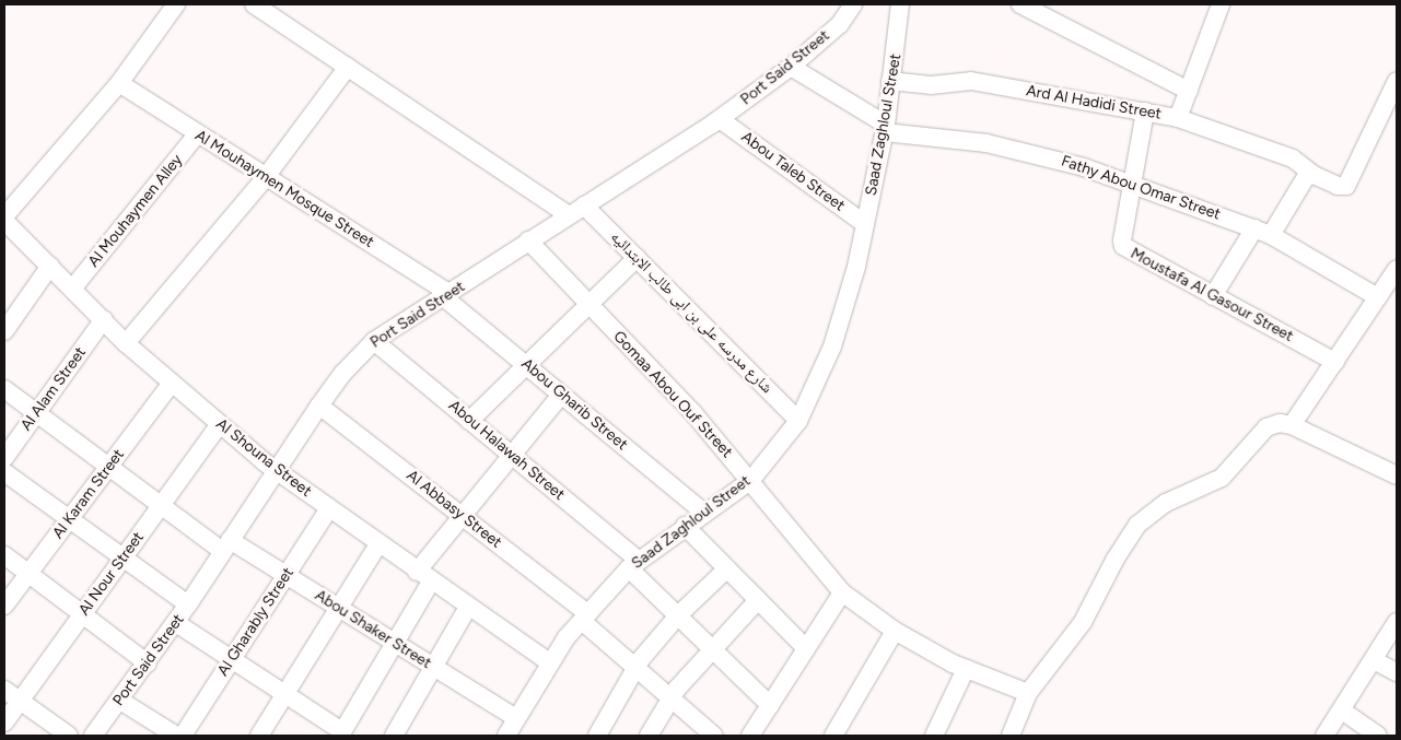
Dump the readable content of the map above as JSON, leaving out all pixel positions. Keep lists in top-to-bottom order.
{
  "streets": {
    "street": [
      "Port Said Street",
      "Ard Al Hadidi Street",
      "Saad Zaghloul Street",
      "Abou Taleb Street",
      "Fathy Abou Omar Street",
      "Al Mouhaymen Mosque Street",
      "Al Mouhaymen Alley",
      "Moustafa Al Gasour Street",
      "شارع مدرسه على بن ابى طالب الابتدائيه",
      "Al Alam Street",
      "Gomaa Abou Ouf Street",
      "Abou Gharib Street",
      "Abou Halawah Street",
      "Al Shouna Street",
      "Al Karam Street",
      "Al Abbasy Street",
      "Al Nour Street",
      "Al Gharably Street",
      "Abou Shaker Street"
    ]
  },
  "crossings": [
    ["Port Said Street", "Abou Taleb Street"],
    ["Port Said Street", "Al Mouhaymen Mosque Street"],
    ["Port Said Street", "شارع مدرسه على بن ابى طالب الابتدائيه"],
    ["Port Said Street", "Gomaa Abou Ouf Street"],
    ["Port Said Street", "Abou Gharib Street"],
    ["Port Said Street", "Abou Halawah Street"],
    ["Port Said Street", "Al Shouna Street"],
    ["Port Said Street", "Al Abbasy Street"],
    ["Port Said Street", "Abou Shaker Street"],
    ["Ard Al Hadidi Street", "Saad Zaghloul Street"],
    ["Ard Al Hadidi Street", "Moustafa Al Gasour Street"],
    ["Saad Zaghloul Street", "Abou Taleb Street"],
    ["Saad Zaghloul Street", "Fathy Abou Omar Street"],
    ["Saad Zaghloul Street", "شارع مدرسه على بن ابى طالب الابتدائيه"],
    ["Saad Zaghloul Street", "Gomaa Abou Ouf Street"],
    ["Saad Zaghloul Street", "Abou Gharib Street"],
    ["Saad Zaghloul Street", "Abou Halawah Street"],
    ["Saad Zaghloul Street", "Al Shouna Street"],
    ["Saad Zaghloul Street", "Al Abbasy Street"],
    ["Saad Zaghloul Street", "Abou Shaker Street"],
    ["Fathy Abou Omar Street", "Moustafa Al Gasour Street"],
    ["Al Mouhaymen Mosque Street", "Al Mouhaymen Alley"],
    ["Al Mouhaymen Mosque Street", "Abou Gharib Street"],
    ["Al Mouhaymen Alley", "Al Shouna Street"],
    ["Al Alam Street", "Al Shouna Street"],
    ["Al Alam Street", "Abou Shaker Street"],
    ["Al Shouna Street", "Al Karam Street"],
    ["Al Shouna Street", "Al Nour Street"],
    ["Al Shouna Street", "Al Gharably Street"],
    ["Al Karam Street", "Abou Shaker Street"],
    ["Al Nour Street", "Abou Shaker Street"],
    ["Al Gharably Street", "Abou Shaker Street"]
  ]
}
